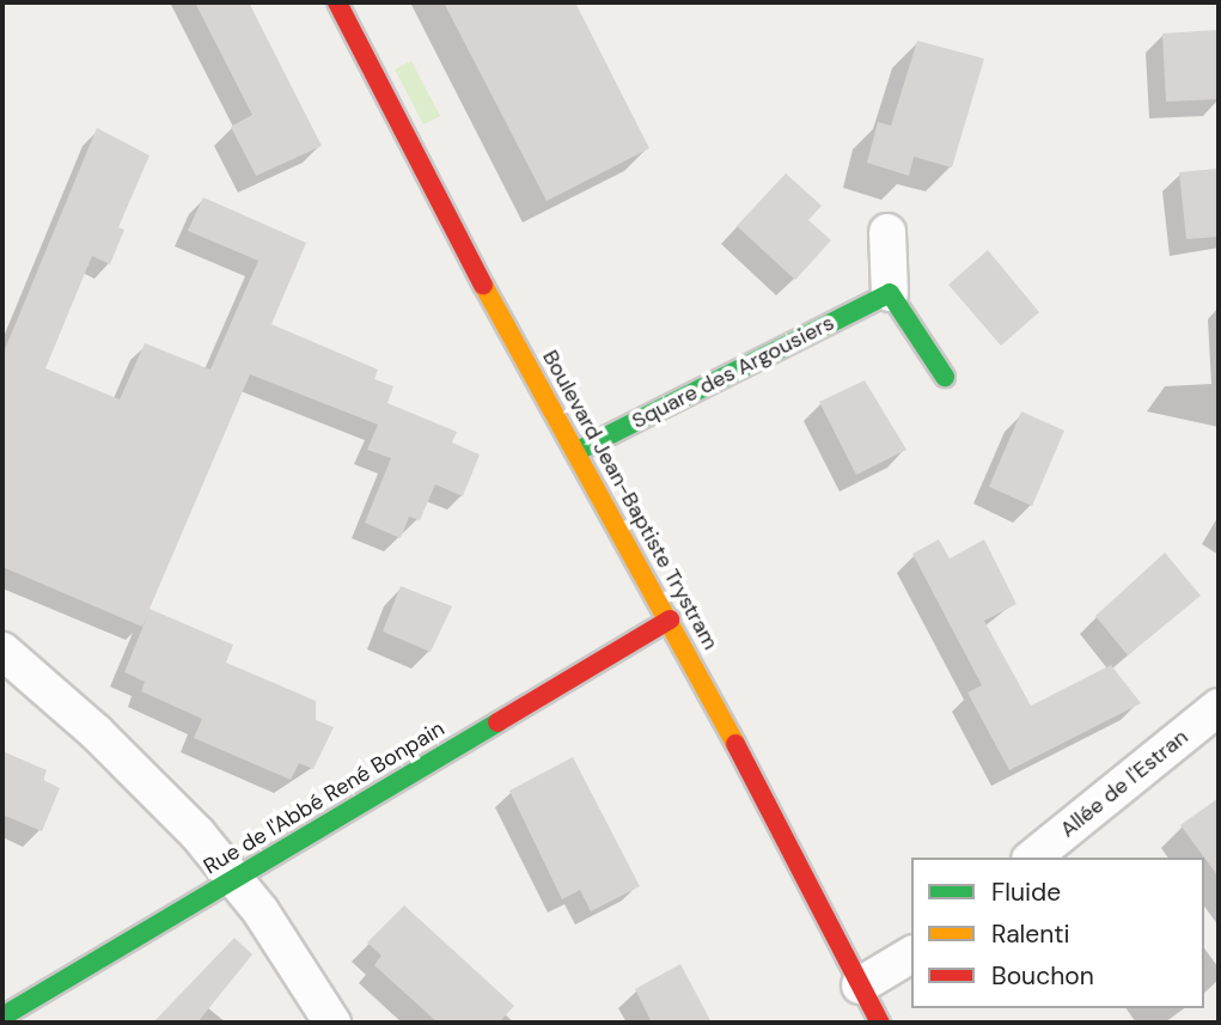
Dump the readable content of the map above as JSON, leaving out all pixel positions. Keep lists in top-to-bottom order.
{
  "streets": {
    "street": [
      "Square des Argousiers",
      "Boulevard Jean-Baptiste Trystram",
      "Allée de l'Estran",
      "Rue de l'Abbé René Bonpain"
    ]
  },
  "crossings": [
    ["Square des Argousiers", "Boulevard Jean-Baptiste Trystram"],
    ["Boulevard Jean-Baptiste Trystram", "Rue de l'Abbé René Bonpain"]
  ],
  "legend": ["Fluide", "Ralenti", "Bouchon"]
}
